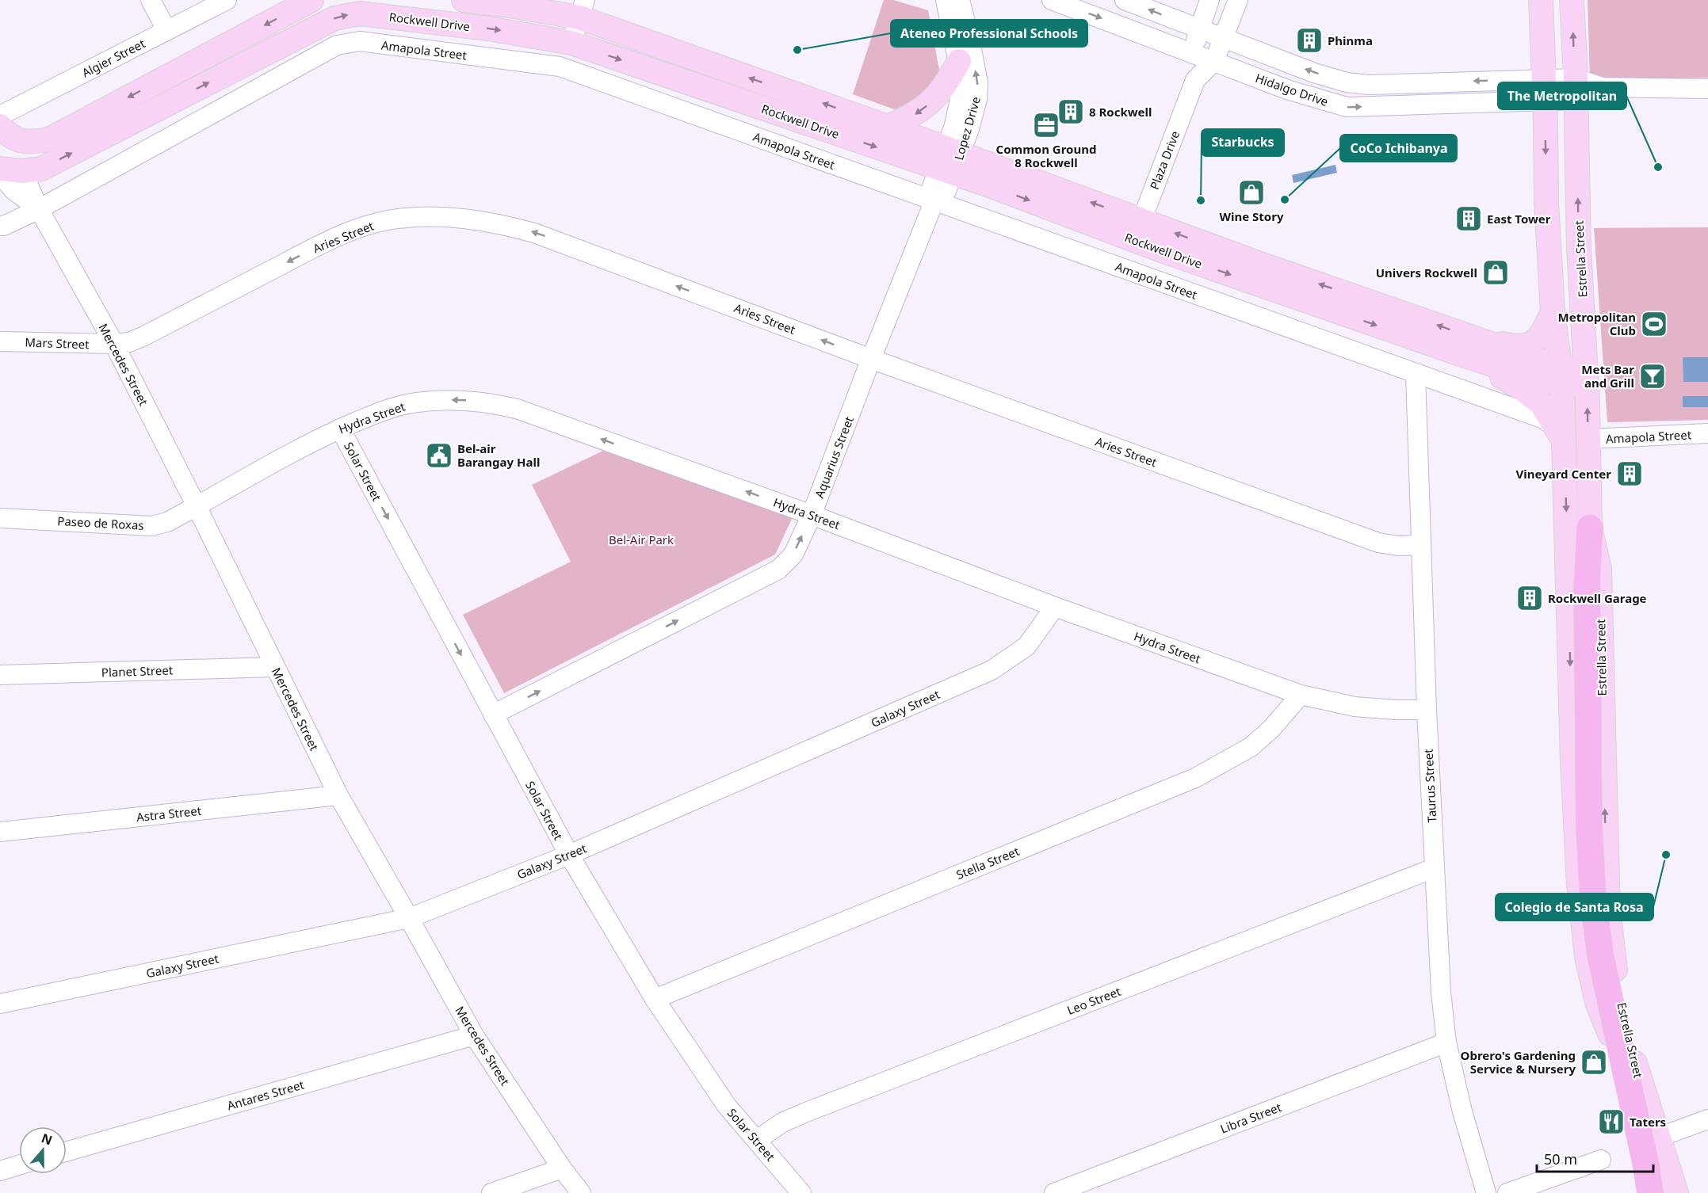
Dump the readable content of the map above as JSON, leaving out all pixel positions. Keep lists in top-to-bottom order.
{
  "streets": {
    "main road": ["Rockwell Drive", "Estrella Street"],
    "street": [
      "Amapola Street",
      "Algier Street",
      "Hidalgo Drive",
      "Lopez Drive",
      "Plaza Drive",
      "Aries Street",
      "Mars Street",
      "Mercedes Street",
      "Hydra Street",
      "Aquarius Street",
      "Solar Street",
      "Paseo de Roxas",
      "Planet Street",
      "Galaxy Street",
      "Taurus Street",
      "Astra Street",
      "Stella Street",
      "Leo Street",
      "Antares Street",
      "Libra Street"
    ]
  },
  "crossings": [
    ["Rockwell Drive", "Lopez Drive"],
    ["Rockwell Drive", "Plaza Drive"],
    ["Rockwell Drive", "Estrella Street"],
    ["Rockwell Drive", "Mercedes Street"],
    ["Rockwell Drive", "Aquarius Street"],
    ["Amapola Street", "Estrella Street"],
    ["Amapola Street", "Mercedes Street"],
    ["Amapola Street", "Aquarius Street"],
    ["Amapola Street", "Taurus Street"],
    ["Hidalgo Drive", "Plaza Drive"],
    ["Hidalgo Drive", "Estrella Street"],
    ["Lopez Drive", "Aquarius Street"],
    ["Aries Street", "Mars Street"],
    ["Aries Street", "Mercedes Street"],
    ["Aries Street", "Aquarius Street"],
    ["Aries Street", "Taurus Street"],
    ["Mars Street", "Mercedes Street"],
    ["Mercedes Street", "Hydra Street"],
    ["Mercedes Street", "Paseo de Roxas"],
    ["Mercedes Street", "Planet Street"],
    ["Mercedes Street", "Galaxy Street"],
    ["Mercedes Street", "Astra Street"],
    ["Mercedes Street", "Antares Street"],
    ["Hydra Street", "Aquarius Street"],
    ["Hydra Street", "Solar Street"],
    ["Hydra Street", "Paseo de Roxas"],
    ["Hydra Street", "Galaxy Street"],
    ["Hydra Street", "Taurus Street"],
    ["Hydra Street", "Stella Street"],
    ["Aquarius Street", "Solar Street"],
    ["Solar Street", "Galaxy Street"],
    ["Solar Street", "Stella Street"],
    ["Solar Street", "Leo Street"],
    ["Taurus Street", "Leo Street"],
    ["Taurus Street", "Libra Street"]
  ],
  "one_way": [
    "Aries Street",
    "Hydra Street",
    "Aquarius Street",
    "Solar Street"
  ],
  "parks": ["Bel-Air Park"],
  "places": {
    "building": [
      "Phinma",
      "8 Rockwell",
      "East Tower",
      "Vineyard Center",
      "Rockwell Garage"
    ],
    "other": [
      "Ateneo Professional Schools",
      "The Metropolitan",
      "CoCo Ichibanya",
      "Starbucks",
      "Colegio de Santa Rosa"
    ],
    "office": ["Common Ground 8 Rockwell"],
    "shop": ["Wine Story", "Univers Rockwell", "Obrero's Gardening Service & Nursery"],
    "sports": ["Metropolitan Club"],
    "bar": ["Mets Bar and Grill"],
    "public building": ["Bel-air Barangay Hall"],
    "restaurant": ["Taters"]
  },
  "scale_bar": "50 m",
  "north": "top"
}
